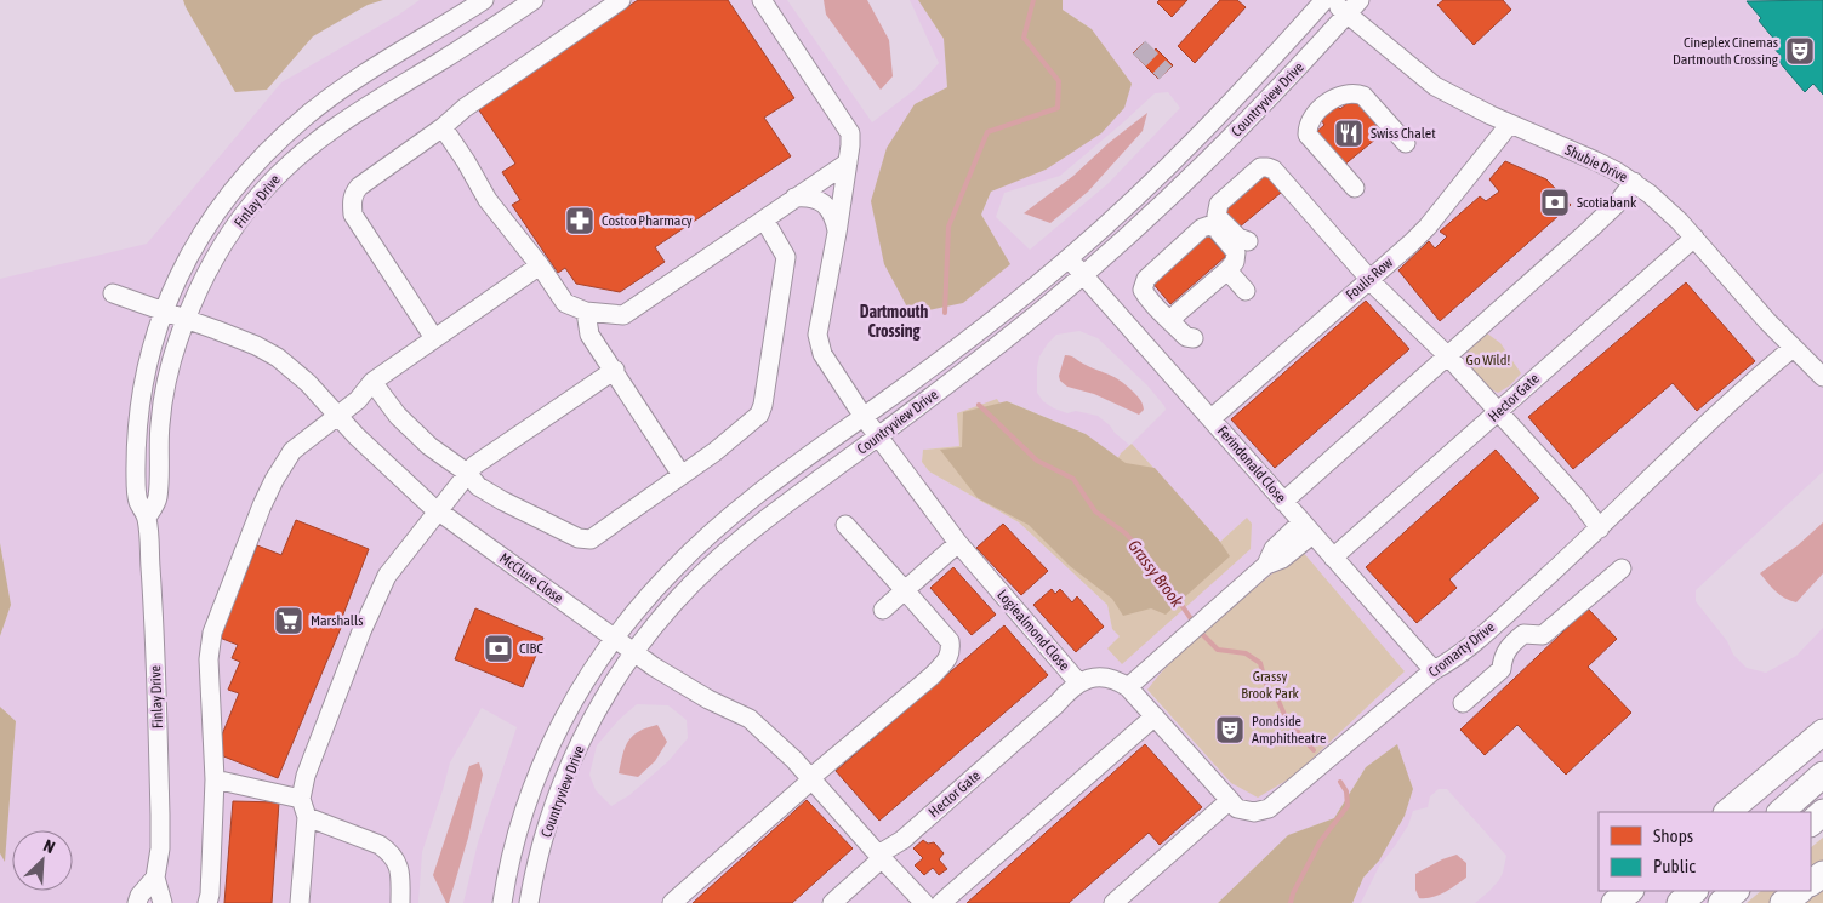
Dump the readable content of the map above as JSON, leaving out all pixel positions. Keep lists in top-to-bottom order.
{
  "streets": {
    "street": [
      "Countryview Drive",
      "Shubie Drive",
      "Finlay Drive",
      "Foulis Row",
      "Hector Gate",
      "Ferindonald Close",
      "McClure Close",
      "Logiealmond Close",
      "Cromarty Drive"
    ]
  },
  "crossings": [
    ["Countryview Drive", "Shubie Drive"],
    ["Countryview Drive", "Ferindonald Close"],
    ["Countryview Drive", "McClure Close"],
    ["Countryview Drive", "Logiealmond Close"],
    ["Shubie Drive", "Foulis Row"],
    ["Shubie Drive", "Hector Gate"],
    ["Shubie Drive", "Cromarty Drive"],
    ["Finlay Drive", "McClure Close"],
    ["Foulis Row", "Ferindonald Close"],
    ["Hector Gate", "Ferindonald Close"],
    ["Hector Gate", "McClure Close"],
    ["Hector Gate", "Logiealmond Close"],
    ["Ferindonald Close", "Cromarty Drive"],
    ["Logiealmond Close", "Cromarty Drive"]
  ],
  "districts": ["Dartmouth Crossing"],
  "water": ["Grassy Brook"],
  "parks": ["Go Wild!", "Grassy Brook Park"],
  "places": {
    "theatre": ["Cineplex Cinemas Dartmouth Crossing", "Pondside Amphitheatre"],
    "restaurant": ["Swiss Chalet"],
    "bank": ["Scotiabank", "CIBC"],
    "pharmacy": ["Costco Pharmacy"],
    "supermarket": ["Marshalls"]
  },
  "legend": ["Shops", "Public"],
  "north": "top right"
}
